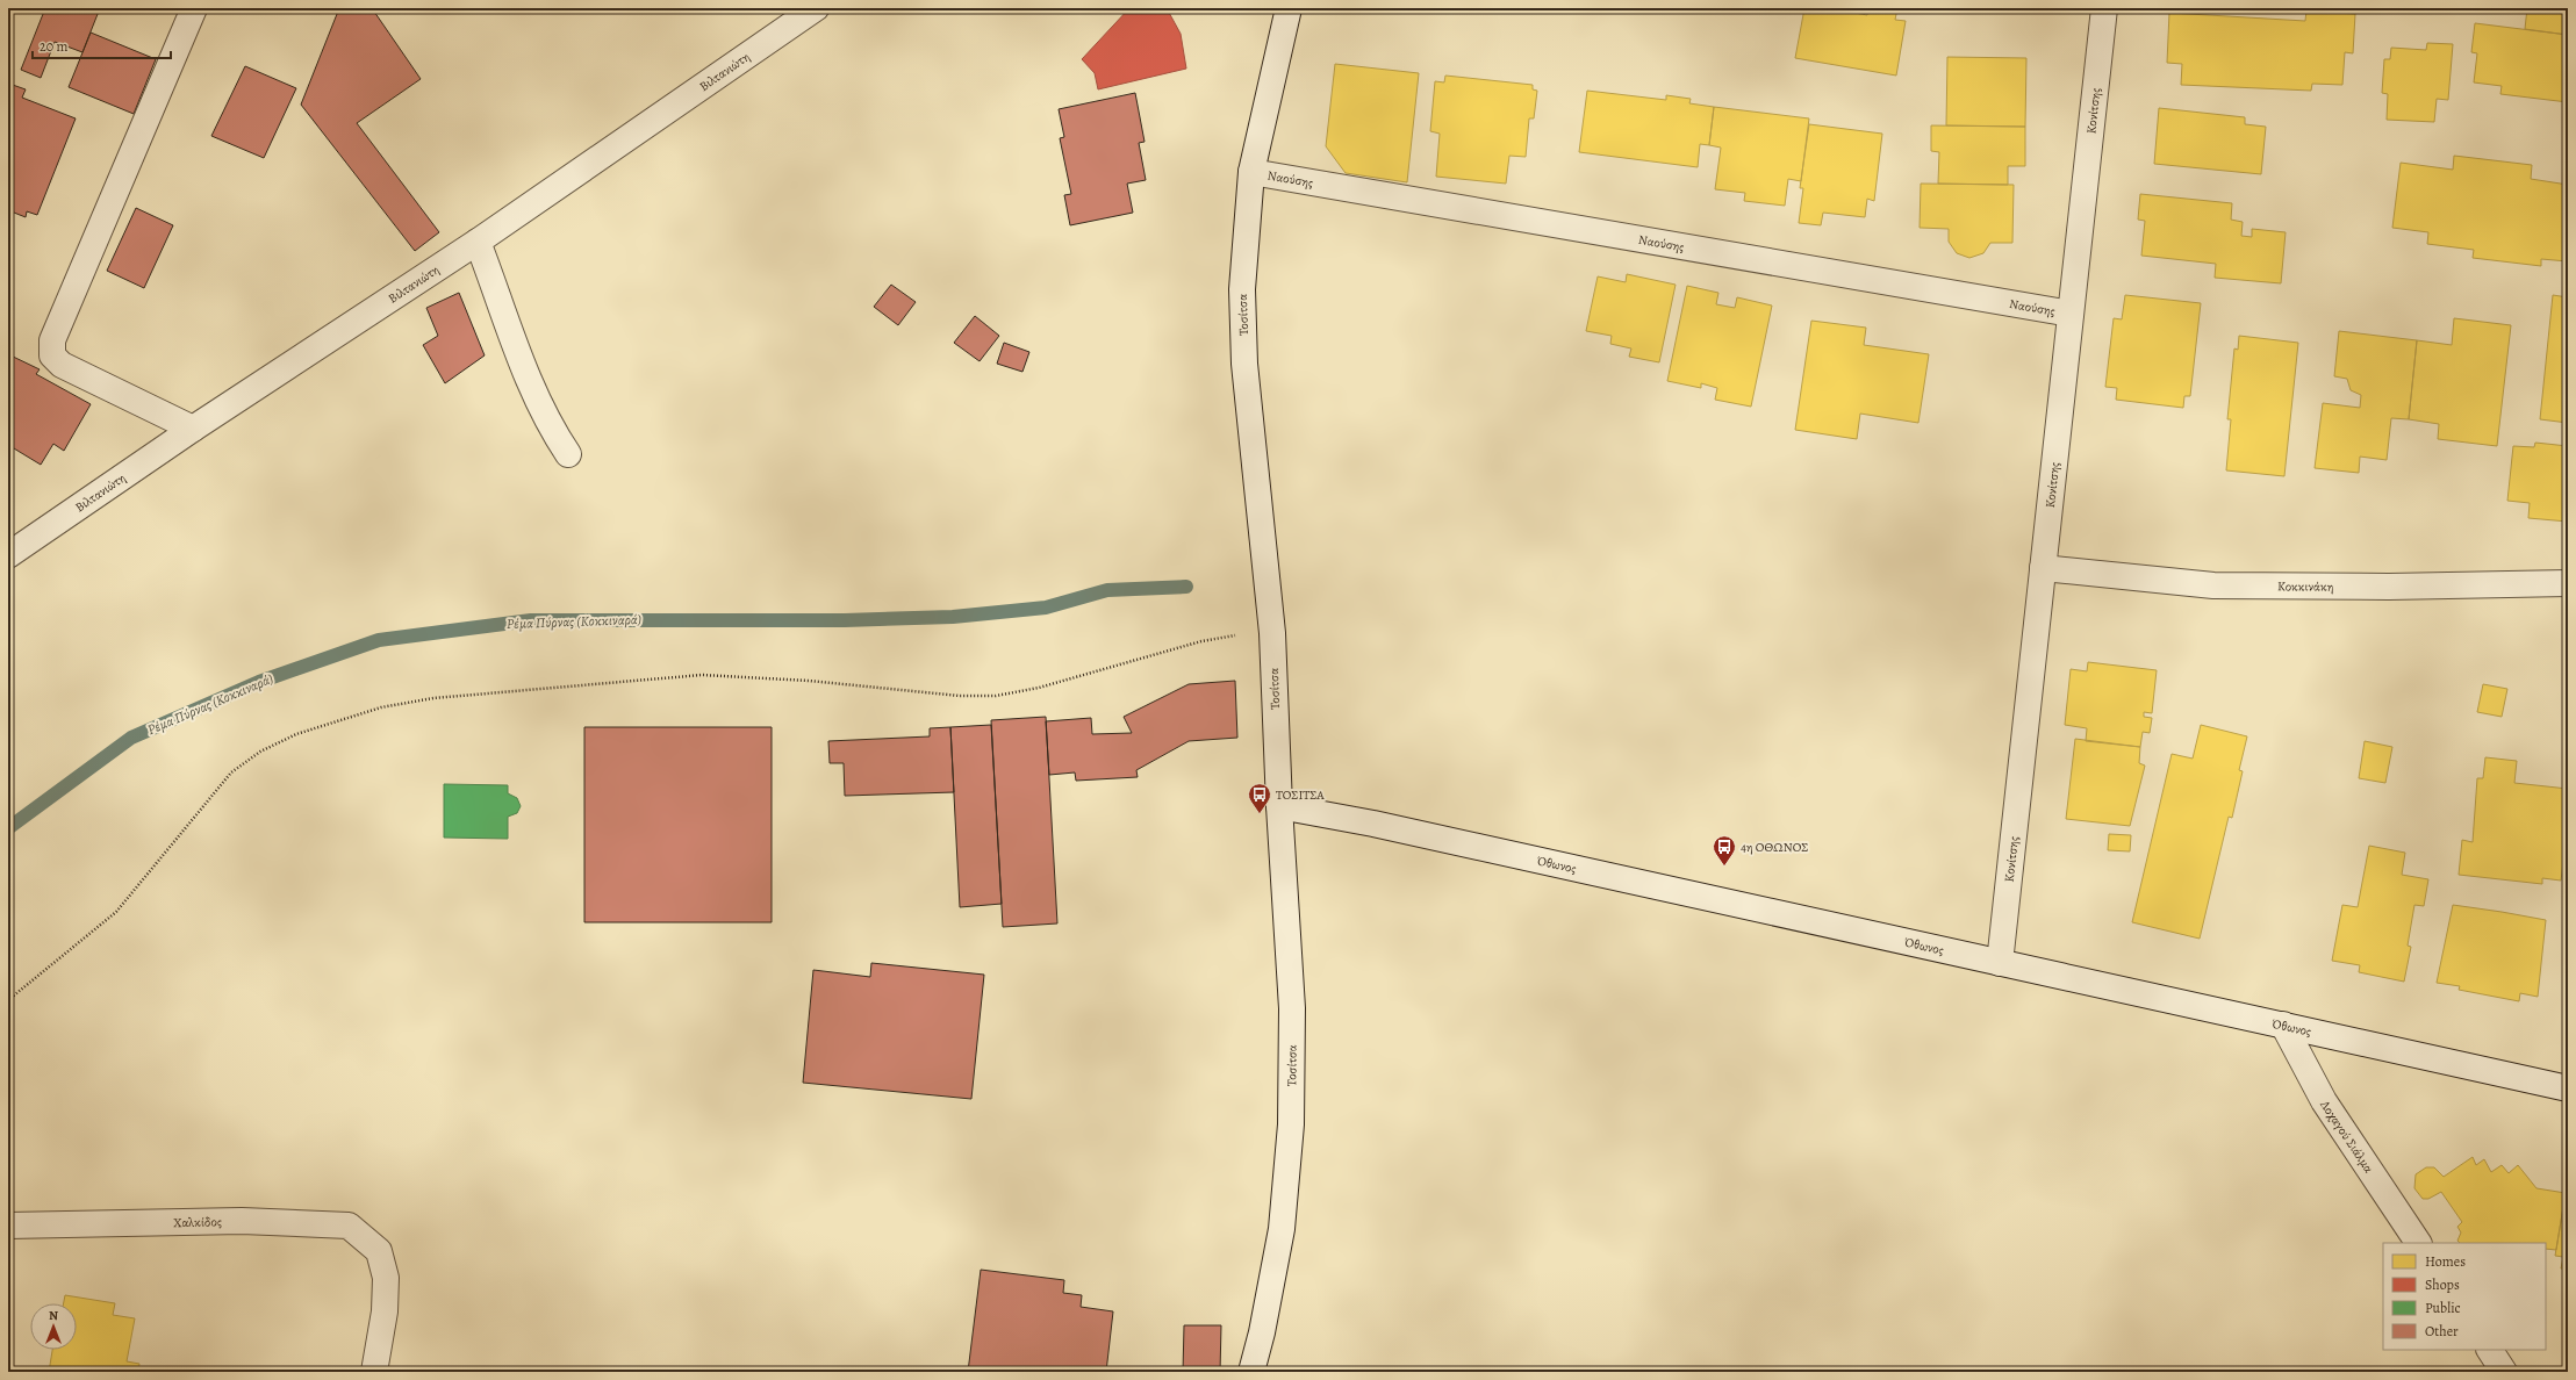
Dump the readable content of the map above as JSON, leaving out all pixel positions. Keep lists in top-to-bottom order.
{
  "streets": {
    "street": [
      "Βιλτανιώτη",
      "Κονίτσης",
      "Ναούσης",
      "Τοσίτσα",
      "Κοκκινάκη",
      "Όθωνος",
      "Λοχαγού Σιάλμα",
      "Χαλκίδος"
    ]
  },
  "crossings": [
    ["Κονίτσης", "Ναούσης"],
    ["Κονίτσης", "Κοκκινάκη"],
    ["Κονίτσης", "Όθωνος"],
    ["Ναούσης", "Τοσίτσα"],
    ["Τοσίτσα", "Όθωνος"],
    ["Όθωνος", "Λοχαγού Σιάλμα"]
  ],
  "water": ["Ρέμα Πύρνας (Κοκκιναρά)"],
  "places": {
    "bus stop": ["ΤΟΣΙΤΣΑ", "4η ΟΘΩΝΟΣ"]
  },
  "legend": [
    "Homes",
    "Shops",
    "Public",
    "Other"
  ],
  "scale_bar": "20 m",
  "north": "top"
}
